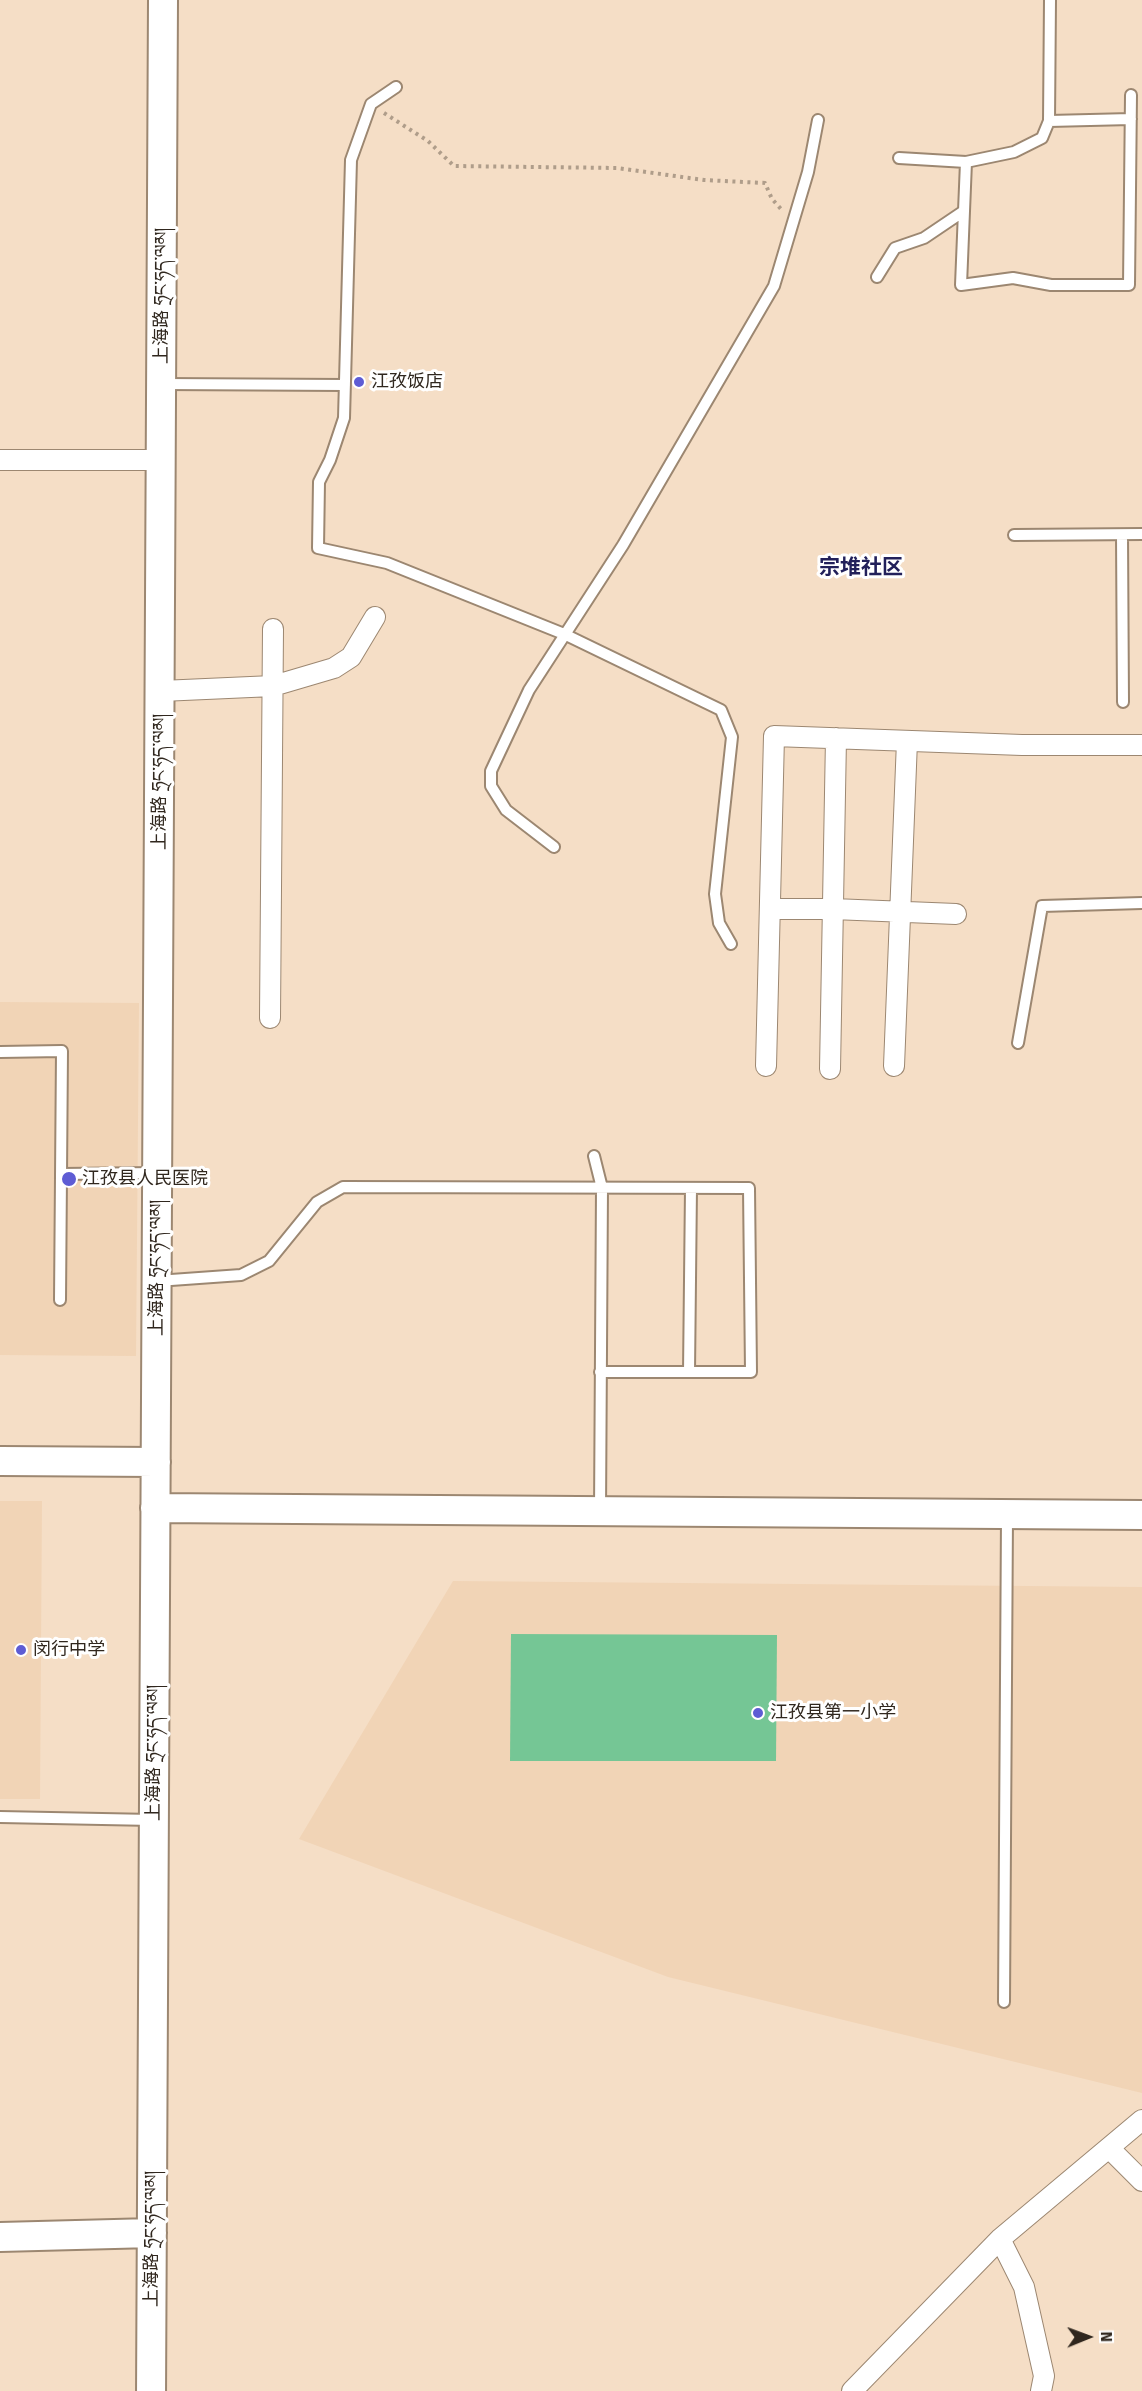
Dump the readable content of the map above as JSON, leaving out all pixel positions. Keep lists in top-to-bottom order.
{
  "streets": {
    "main road": ["上海路 ཧྲང་ཧད་ལམ།"]
  },
  "districts": ["宗堆社区"],
  "places": [
    "江孜饭店",
    "江孜县人民医院",
    "闵行中学",
    "江孜县第一小学"
  ],
  "north": "right"
}
